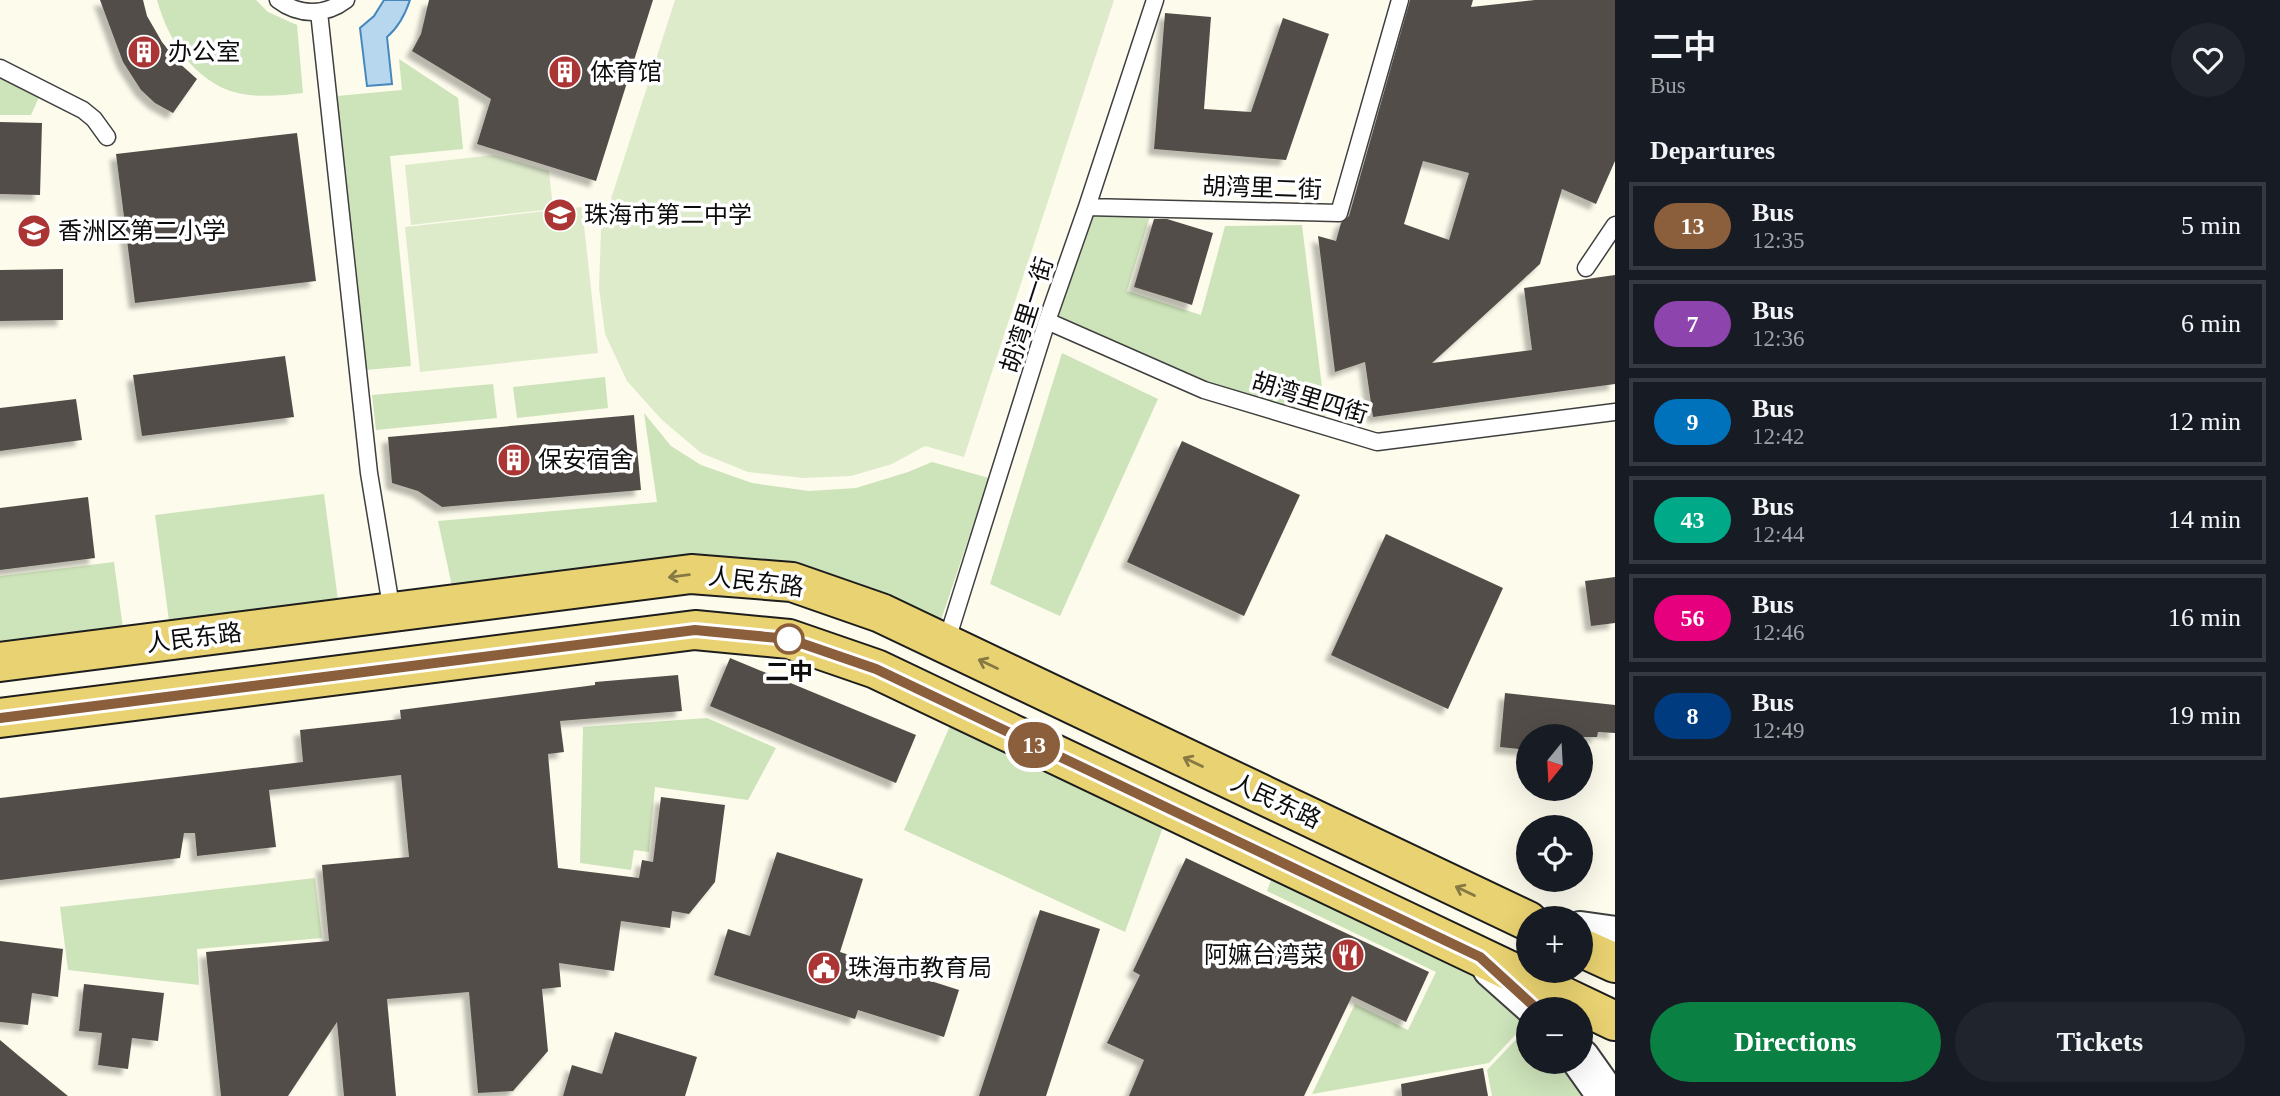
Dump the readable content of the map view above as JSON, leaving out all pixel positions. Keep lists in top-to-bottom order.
{
  "streets": {
    "main road": ["人民东路"],
    "lane": ["胡湾里二街", "胡湾里一街", "胡湾里四街"]
  },
  "crossings": [
    ["胡湾里二街", "胡湾里一街"],
    ["胡湾里一街", "胡湾里四街"],
    ["胡湾里一街", "人民东路"]
  ],
  "places": {
    "building": ["办公室", "体育馆", "保安宿舍"],
    "school or university": ["珠海市第二中学", "香洲区第二小学"],
    "other": ["二中"],
    "restaurant": ["阿嫲台湾菜"],
    "public building": ["珠海市教育局"]
  },
  "lines": ["bus line 13"],
  "north": "bottom",
  "page": {
    "on_map": "13",
    "heading": [
      ["二中", "Bus"],
      "Departures"
    ],
    "list": [
      {
        "mark": "13",
        "name": "Bus",
        "note": "12:35",
        "value": "5 min"
      },
      {
        "mark": "7",
        "name": "Bus",
        "note": "12:36",
        "value": "6 min"
      },
      {
        "mark": "9",
        "name": "Bus",
        "note": "12:42",
        "value": "12 min"
      },
      {
        "mark": "43",
        "name": "Bus",
        "note": "12:44",
        "value": "14 min"
      },
      {
        "mark": "56",
        "name": "Bus",
        "note": "12:46",
        "value": "16 min"
      },
      {
        "mark": "8",
        "name": "Bus",
        "note": "12:49",
        "value": "19 min"
      }
    ],
    "map_buttons": ["+", "−"],
    "buttons": ["Directions", "Tickets"]
  }
}
